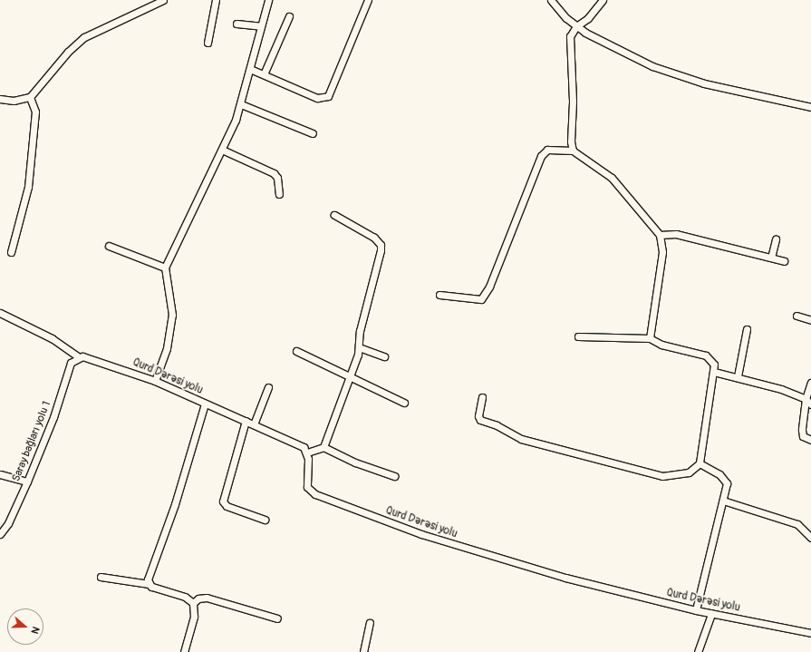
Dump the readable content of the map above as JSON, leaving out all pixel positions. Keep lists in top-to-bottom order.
{
  "streets": {
    "street": ["Qurd Dərəsi yolu", "Saray bağları yolu 1"]
  },
  "crossings": [
    ["Qurd Dərəsi yolu", "Saray bağları yolu 1"]
  ],
  "north": "right"
}
